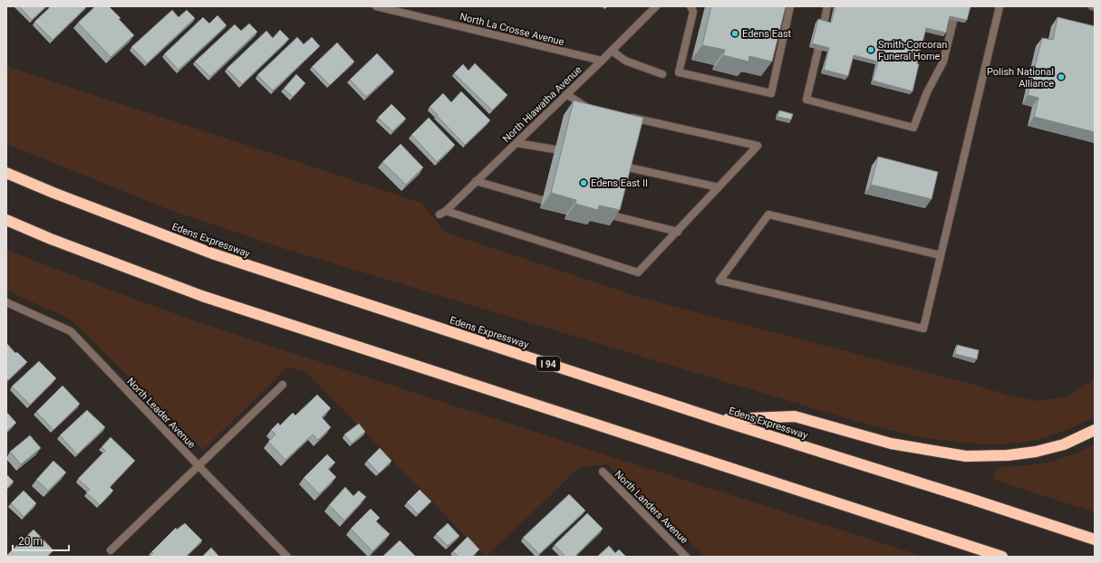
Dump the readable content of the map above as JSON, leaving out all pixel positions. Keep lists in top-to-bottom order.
{
  "streets": {
    "highway": ["Edens Expressway", "I 94"],
    "street": [
      "North La Crosse Avenue",
      "North Hiawatha Avenue",
      "North Leader Avenue",
      "North Landers Avenue"
    ]
  },
  "crossings": [
    ["North La Crosse Avenue", "North Hiawatha Avenue"]
  ],
  "places": [
    "Edens East",
    "Smith-Corcoran Funeral Home",
    "Polish National Alliance",
    "Edens East II"
  ],
  "scale_bar": "20 m"
}
